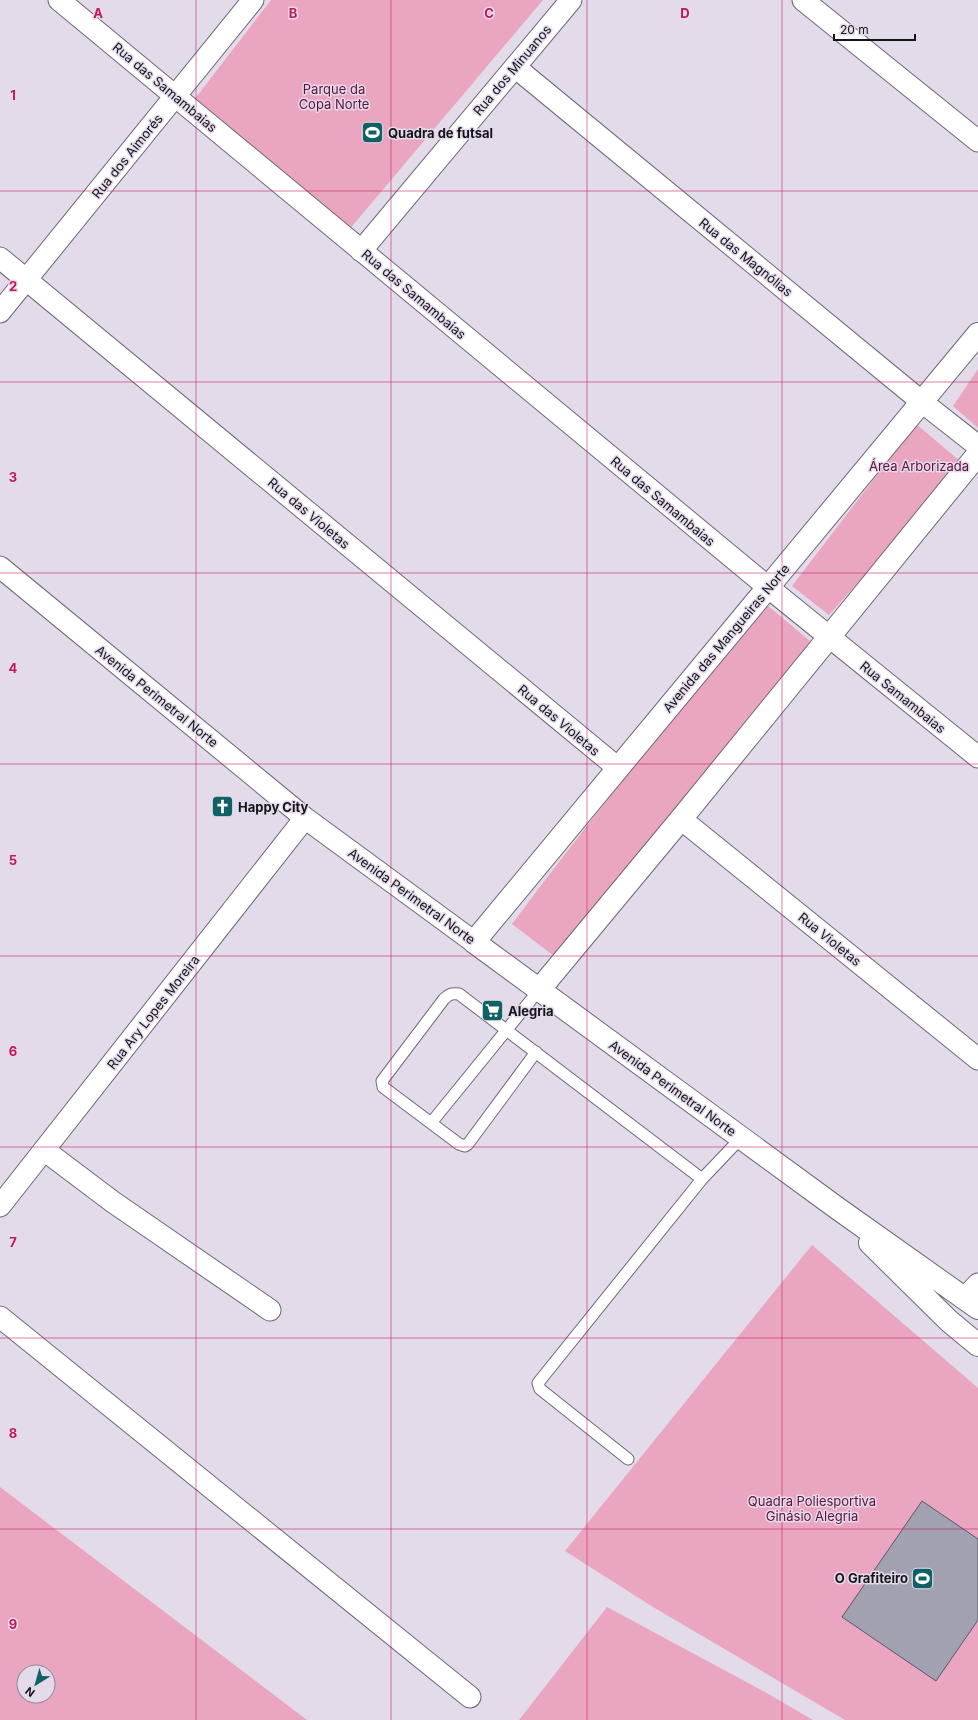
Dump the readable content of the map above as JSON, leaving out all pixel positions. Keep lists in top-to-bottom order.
{
  "streets": {
    "street": [
      "Rua dos Minuanos",
      "Rua das Samambaias",
      "Rua dos Aimorés",
      "Rua das Magnólias",
      "Rua das Violetas",
      "Avenida das Mangueiras Norte",
      "Avenida Perimetral Norte",
      "Rua Samambaias",
      "Rua Violetas",
      "Rua Ary Lopes Moreira"
    ]
  },
  "crossings": [
    ["Rua dos Minuanos", "Rua das Samambaias"],
    ["Rua dos Minuanos", "Rua das Magnólias"],
    ["Rua das Samambaias", "Rua dos Aimorés"],
    ["Rua das Samambaias", "Avenida das Mangueiras Norte"],
    ["Rua das Samambaias", "Rua Samambaias"],
    ["Rua dos Aimorés", "Rua das Violetas"],
    ["Rua das Magnólias", "Avenida das Mangueiras Norte"],
    ["Rua das Violetas", "Avenida das Mangueiras Norte"],
    ["Avenida das Mangueiras Norte", "Avenida Perimetral Norte"],
    ["Avenida Perimetral Norte", "Rua Ary Lopes Moreira"]
  ],
  "parks": ["Parque da Copa Norte", "Área Arborizada", "Quadra Poliesportiva Ginásio Alegria"],
  "places": {
    "sports": ["Quadra de futsal", "O Grafiteiro"],
    "church": ["Happy City"],
    "supermarket": ["Alegria"]
  },
  "scale_bar": "20 m",
  "north": "bottom left",
  "grid": {
    "columns": [
      "A",
      "B",
      "C",
      "D"
    ],
    "rows": [
      "1",
      "2",
      "3",
      "4",
      "5",
      "6",
      "7",
      "8",
      "9"
    ]
  }
}
